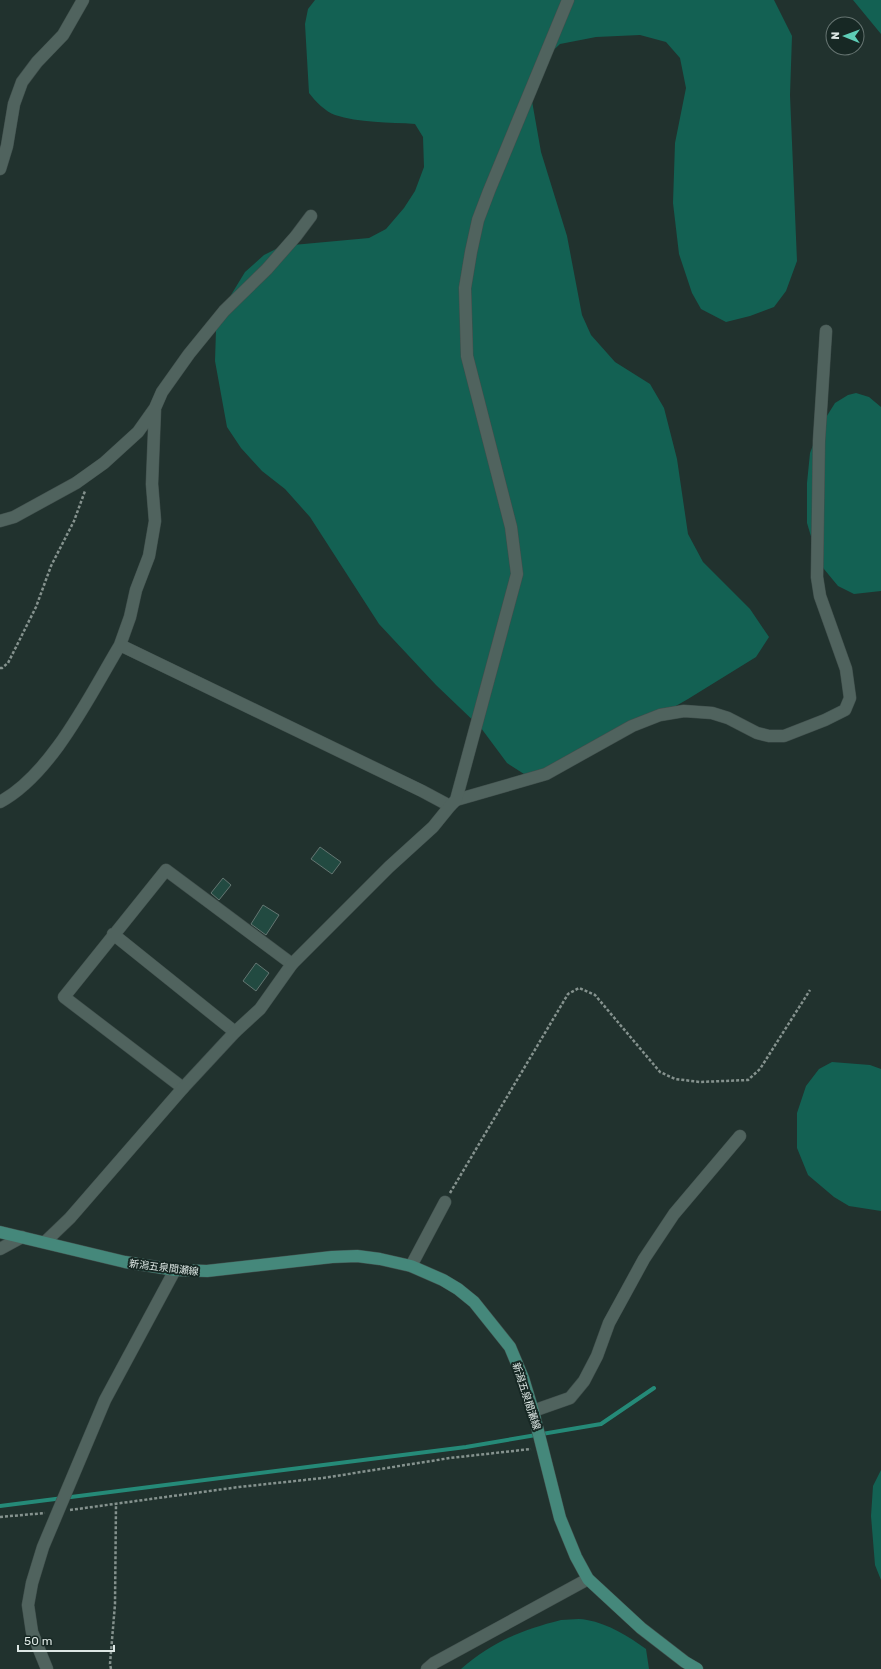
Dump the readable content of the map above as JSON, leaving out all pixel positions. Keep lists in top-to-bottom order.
{
  "streets": {
    "main road": ["新潟五泉間瀬線"]
  },
  "scale_bar": "50 m",
  "north": "left"
}
